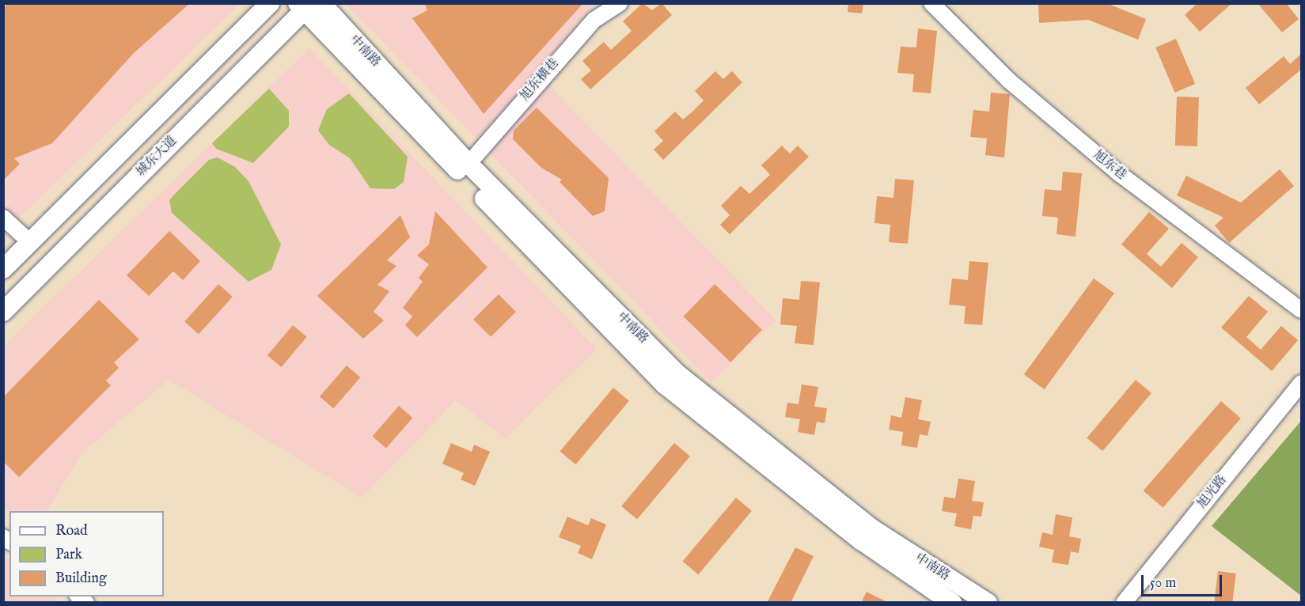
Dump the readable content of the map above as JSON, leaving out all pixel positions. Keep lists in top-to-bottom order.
{
  "streets": {
    "main road": ["中南路", "城东大道"],
    "street": ["旭东横巷", "旭东巷", "旭光路"]
  },
  "crossings": [
    ["中南路", "旭东横巷"],
    ["中南路", "城东大道"]
  ],
  "legend": ["Road", "Park", "Building"],
  "scale_bar": "50 m"
}
